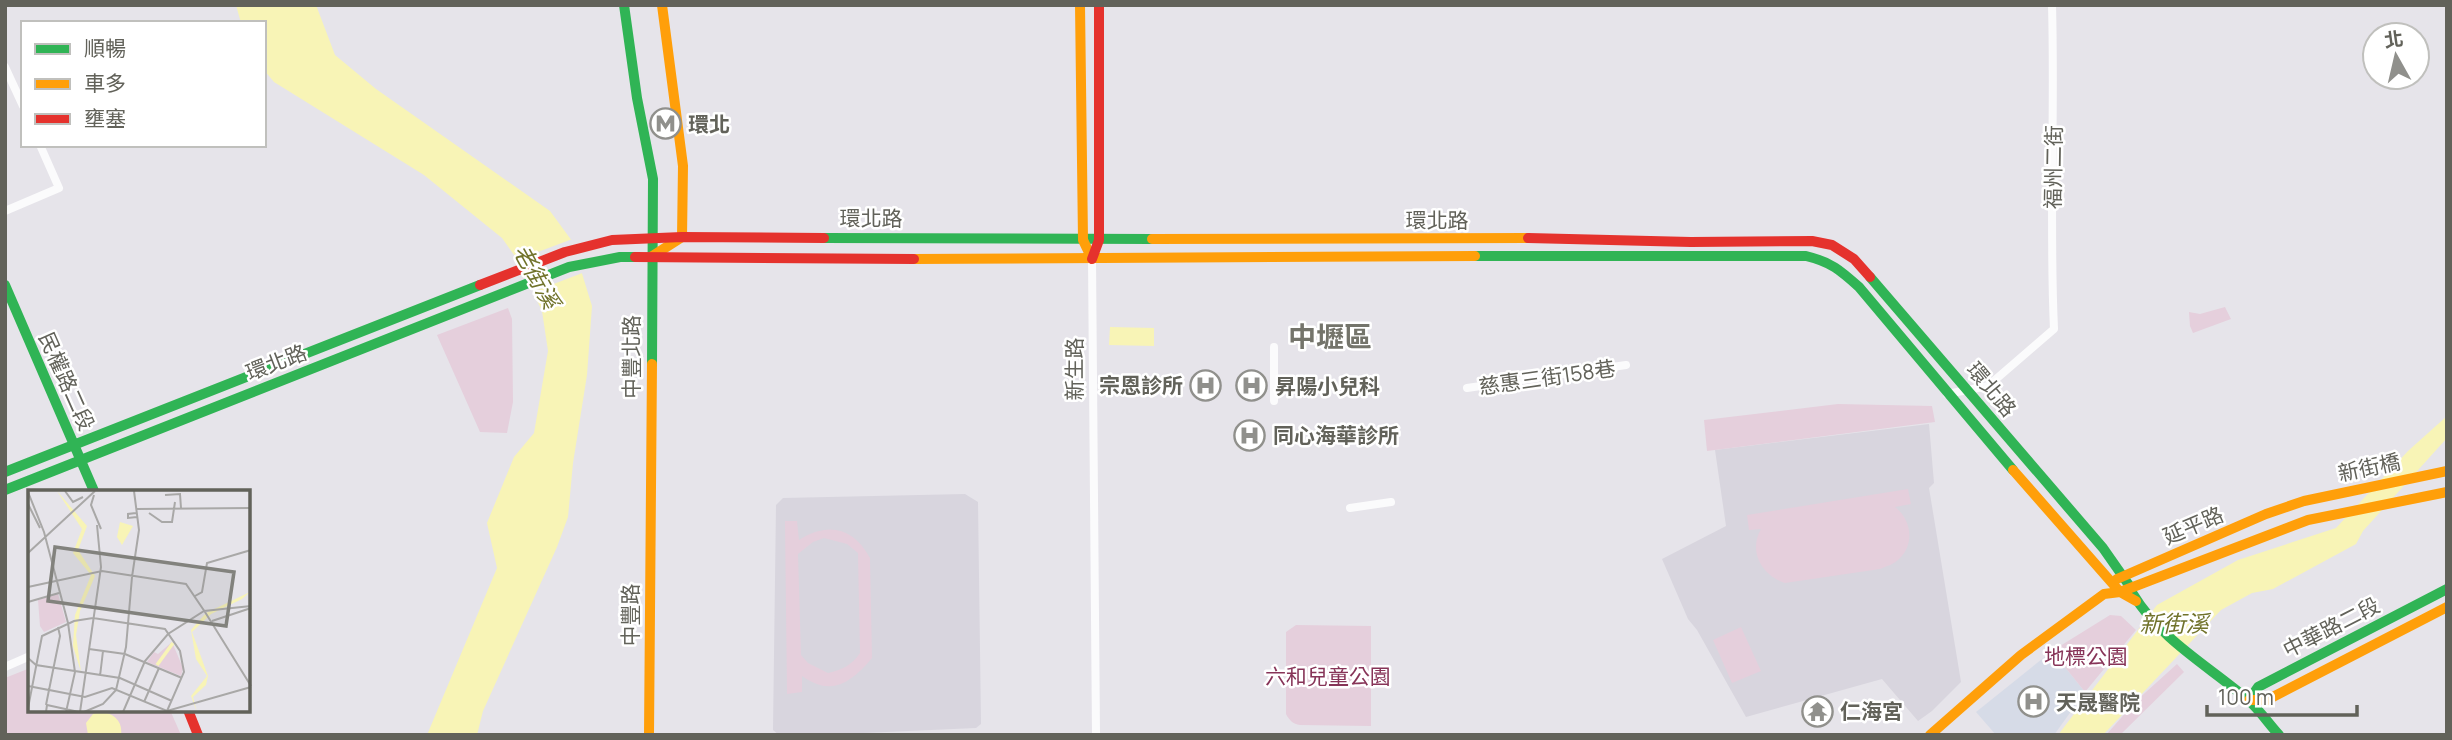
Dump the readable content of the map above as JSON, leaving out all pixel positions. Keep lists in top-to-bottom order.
{
  "streets": {
    "main road": [
      "環北路",
      "中豐北路",
      "新生路",
      "民權路二段",
      "新街橋",
      "延平路",
      "中豐路",
      "中華路二段"
    ],
    "street": ["福州二街", "慈惠三街158巷"]
  },
  "crossings": [
    ["福州二街", "環北路"],
    ["環北路", "中豐北路"],
    ["環北路", "新生路"],
    ["環北路", "民權路二段"],
    ["環北路", "延平路"],
    ["中豐北路", "中豐路"],
    ["新街橋", "延平路"]
  ],
  "districts": ["中壢區"],
  "water": ["老街溪", "新街溪"],
  "parks": ["地標公園", "六和兒童公園"],
  "places": {
    "metro station": ["環北"],
    "hospital": [
      "宗恩診所",
      "昇陽小兒科",
      "同心海華診所",
      "天晟醫院"
    ],
    "temple": ["仁海宮"]
  },
  "legend": ["順暢", "車多", "壅塞"],
  "scale_bar": "100 m",
  "north": "top"
}
